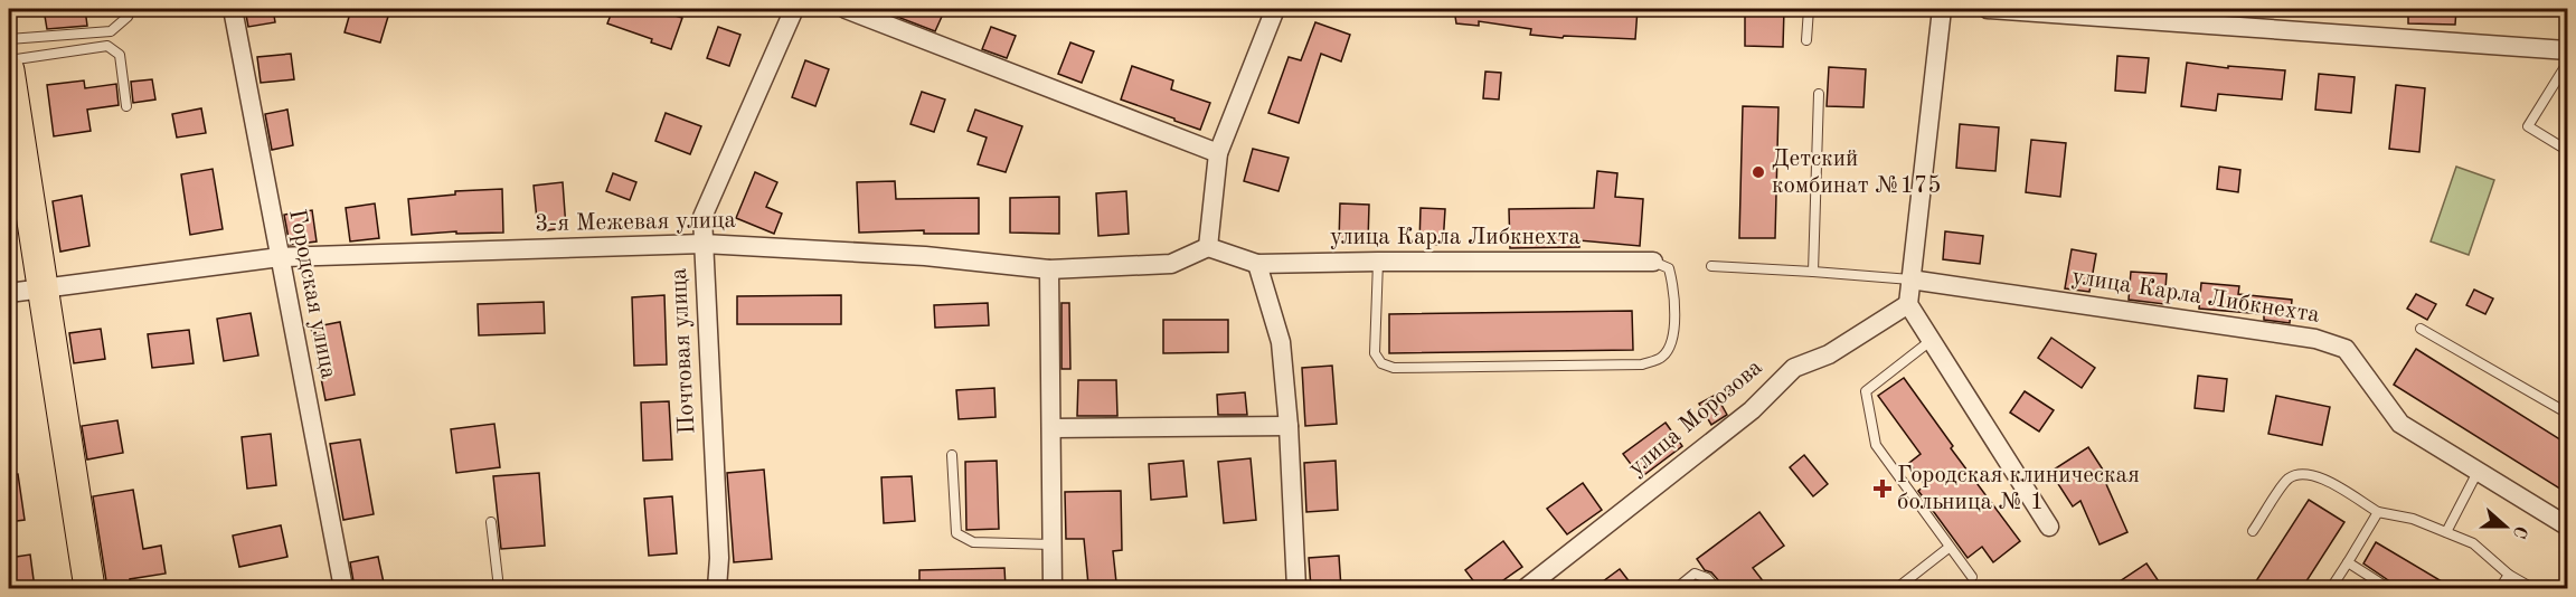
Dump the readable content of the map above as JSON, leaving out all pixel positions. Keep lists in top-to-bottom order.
{
  "streets": {
    "street": [
      "3-я Межевая улица",
      "улица Карла Либкнехта",
      "Городская улица",
      "Почтовая улица",
      "улица Морозова"
    ]
  },
  "crossings": [
    ["3-я Межевая улица", "Городская улица"],
    ["3-я Межевая улица", "Почтовая улица"]
  ],
  "places": {
    "other": ["Детский комбинат №175"],
    "health": ["Городская клиническая больница № 1"]
  },
  "north": "right"
}
